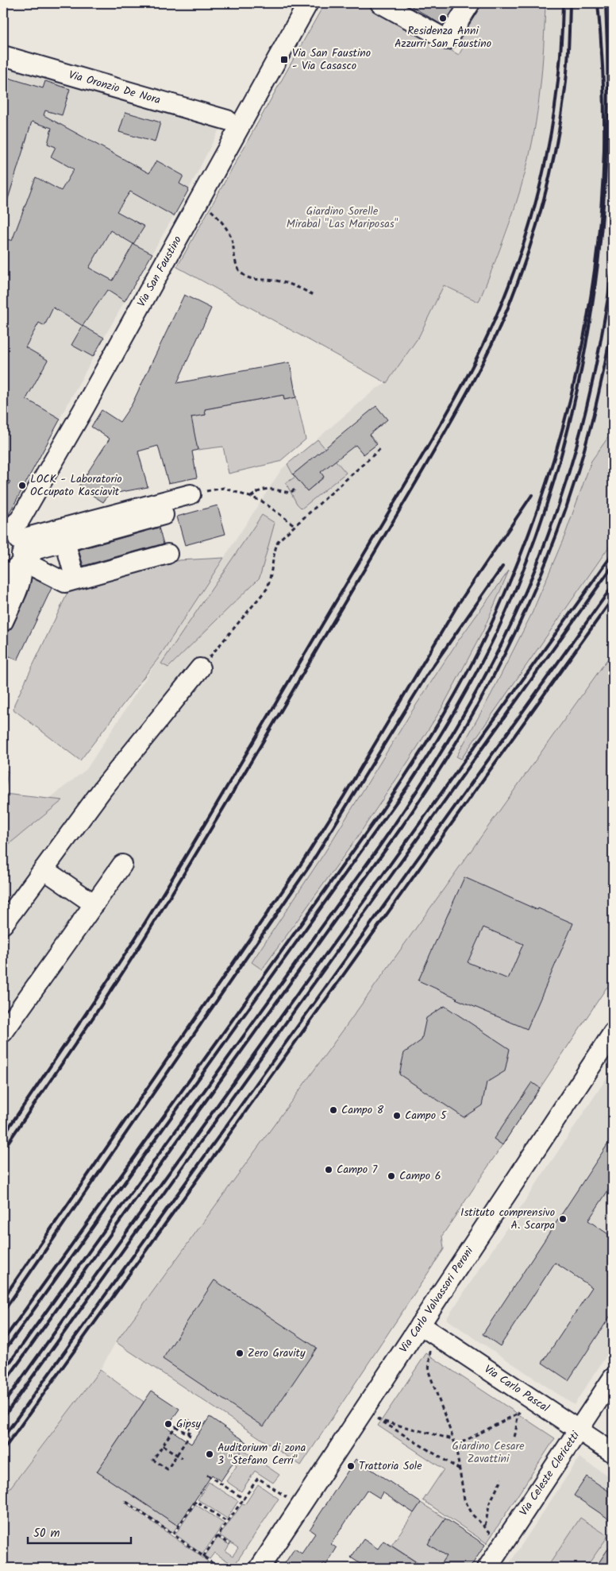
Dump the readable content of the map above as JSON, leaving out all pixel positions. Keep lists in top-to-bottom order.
{
  "streets": {
    "street": [
      "Via Oronzio De Nora",
      "Via San Faustino",
      "Via Carlo Valvassori Peroni",
      "Via Carlo Pascal",
      "Via Celeste Clericetti"
    ]
  },
  "crossings": [
    ["Via Carlo Valvassori Peroni", "Via Carlo Pascal"],
    ["Via Carlo Pascal", "Via Celeste Clericetti"]
  ],
  "parks": ["Giardino Sorelle Mirabal \"Las Mariposas\"", "Giardino Cesare Zavattini"],
  "places": {
    "other": [
      "Residenza Anni Azzurri San Faustino",
      "LOCK - Laboratorio OCcupato Kasciavìt",
      "Campo 8",
      "Campo 5",
      "Campo 7",
      "Campo 6",
      "Istituto comprensivo A. Scarpa",
      "Zero Gravity",
      "Gipsy",
      "Auditorium di zona 3 \"Stefano Cerri\"",
      "Trattoria Sole"
    ],
    "transit": ["Via San Faustino - Via Casasco"]
  },
  "scale_bar": "50 m"
}
